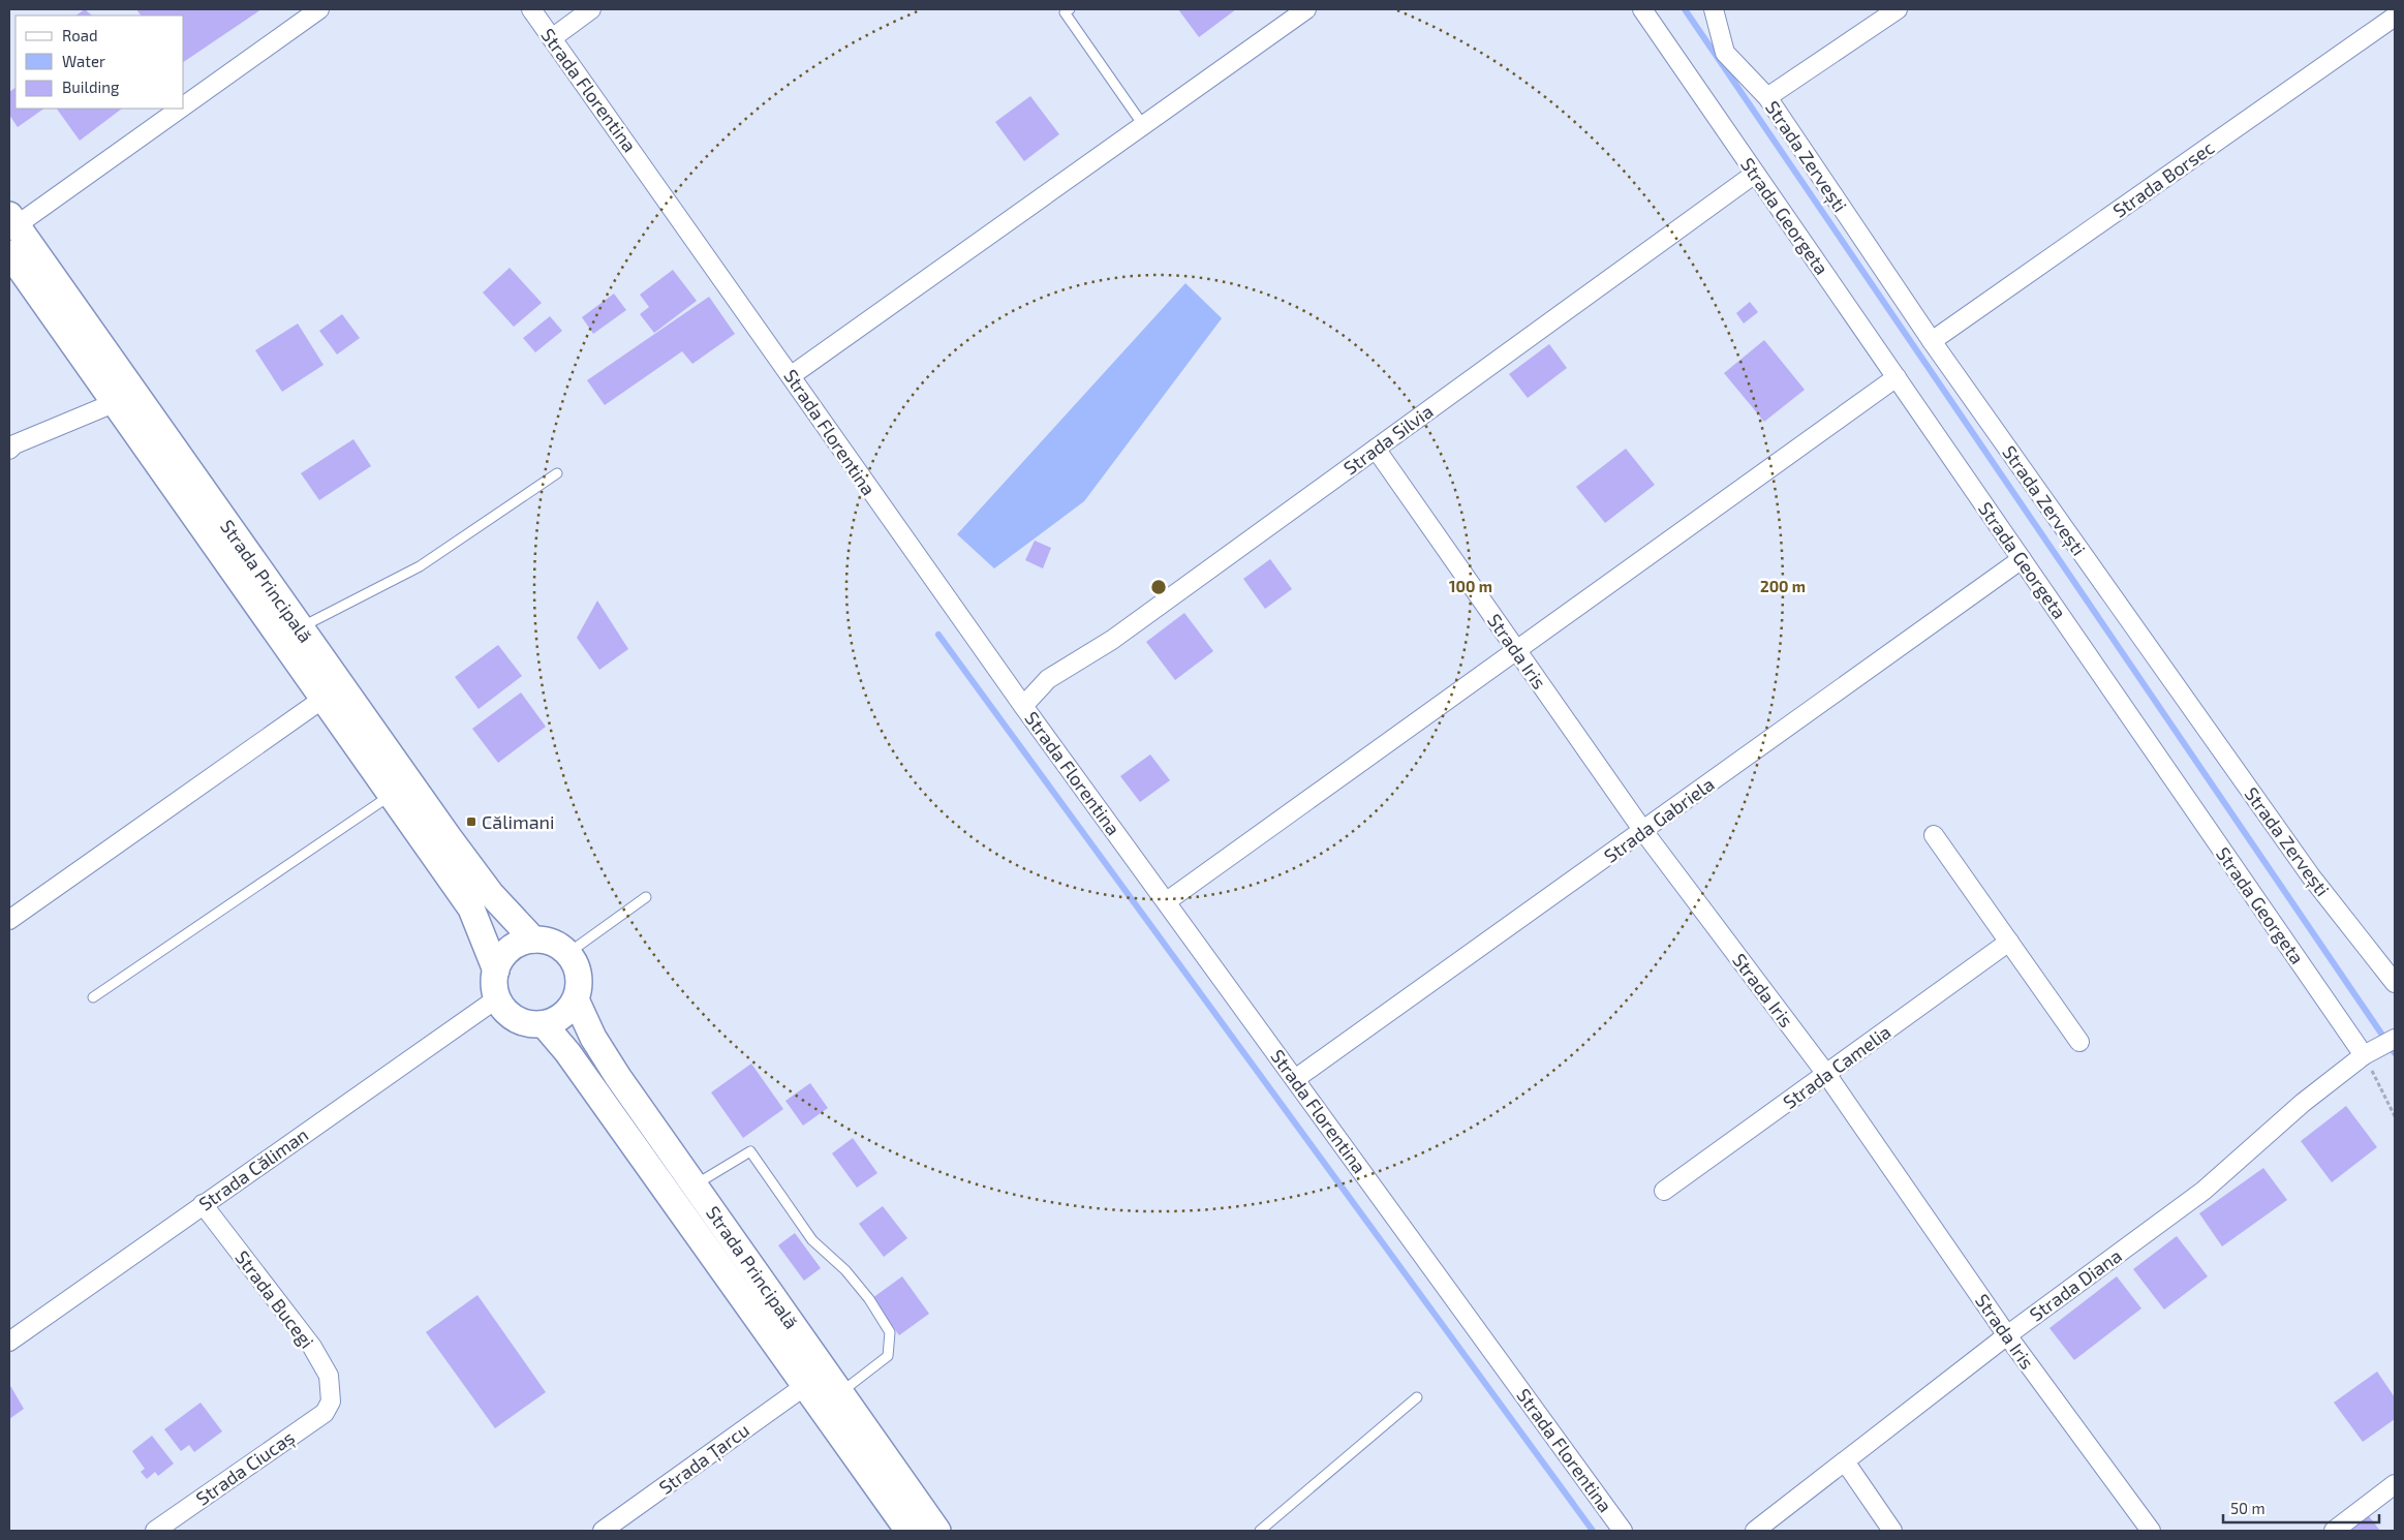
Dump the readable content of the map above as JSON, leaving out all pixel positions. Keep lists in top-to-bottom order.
{
  "streets": {
    "main road": ["Strada Principală"],
    "street": [
      "Strada Florentina",
      "Strada Zervești",
      "Strada Borsec",
      "Strada Georgeta",
      "Strada Silvia",
      "Strada Iris",
      "Strada Gabriela",
      "Strada Camelia",
      "Strada Căliman",
      "Strada Diana",
      "Strada Bucegi",
      "Strada Țarcu",
      "Strada Ciucaș"
    ]
  },
  "crossings": [
    ["Strada Florentina", "Strada Silvia"],
    ["Strada Florentina", "Strada Gabriela"],
    ["Strada Zervești", "Strada Borsec"],
    ["Strada Georgeta", "Strada Silvia"],
    ["Strada Georgeta", "Strada Gabriela"],
    ["Strada Georgeta", "Strada Diana"],
    ["Strada Silvia", "Strada Iris"],
    ["Strada Principală", "Strada Căliman"],
    ["Strada Principală", "Strada Țarcu"],
    ["Strada Iris", "Strada Gabriela"],
    ["Strada Iris", "Strada Camelia"],
    ["Strada Iris", "Strada Diana"],
    ["Strada Căliman", "Strada Bucegi"],
    ["Strada Bucegi", "Strada Ciucaș"]
  ],
  "places": {
    "transit": ["Călimani"]
  },
  "legend": ["Road", "Water", "Building"],
  "scale_bar": "50 m",
  "rings": ["100 m", "200 m"]
}
